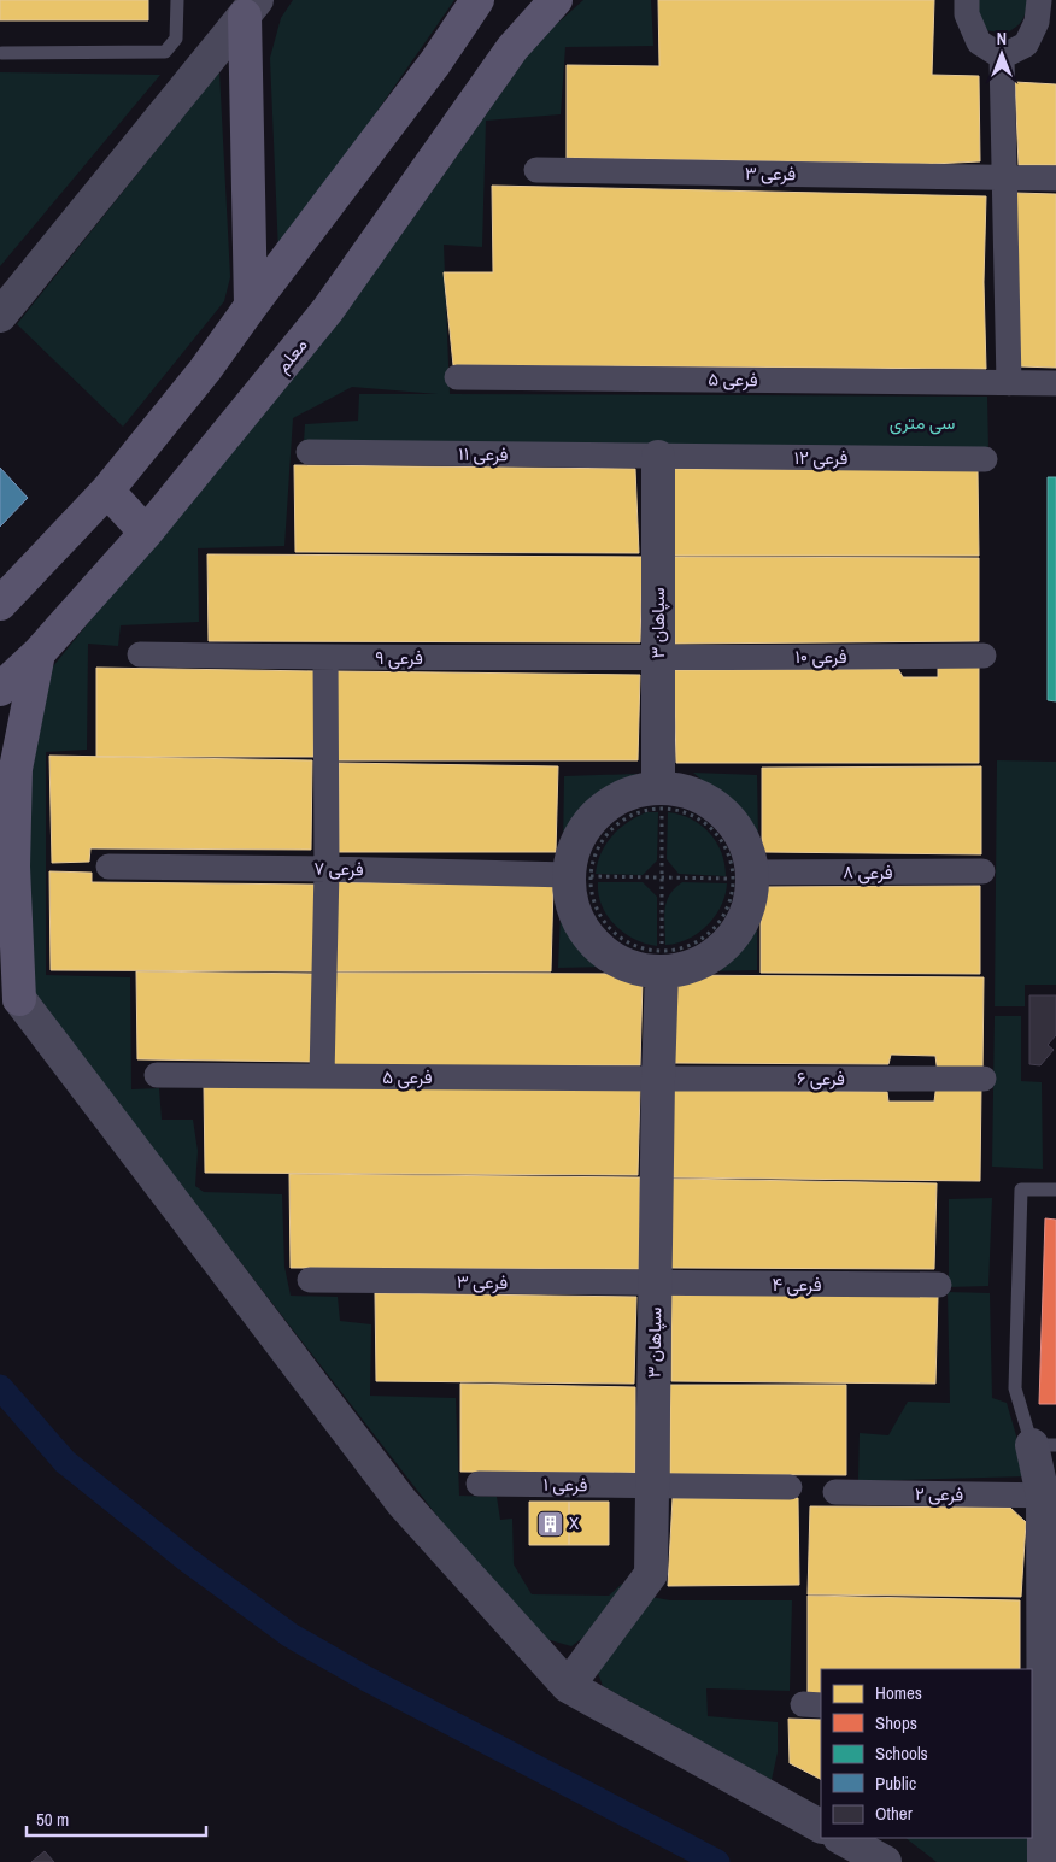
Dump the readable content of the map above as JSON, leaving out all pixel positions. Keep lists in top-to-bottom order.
{
  "streets": {
    "main road": ["معلم"],
    "street": [
      "فرعی ۳",
      "فرعی ۵",
      "فرعی ۱۱",
      "فرعی ۱۲",
      "سپاهان ۳",
      "فرعی ۱۰",
      "فرعی ۹",
      "فرعی ۷",
      "فرعی ۸",
      "فرعی ۶",
      "فرعی ۴",
      "فرعی ۱",
      "فرعی ۲"
    ]
  },
  "crossings": [
    ["فرعی ۳", "سپاهان ۳"],
    ["فرعی ۳", "فرعی ۴"],
    ["فرعی ۵", "سپاهان ۳"],
    ["فرعی ۵", "فرعی ۶"],
    ["فرعی ۱۱", "فرعی ۱۲"],
    ["فرعی ۱۱", "سپاهان ۳"],
    ["فرعی ۱۲", "سپاهان ۳"],
    ["سپاهان ۳", "فرعی ۱۰"],
    ["سپاهان ۳", "فرعی ۹"],
    ["سپاهان ۳", "فرعی ۶"],
    ["سپاهان ۳", "فرعی ۴"],
    ["سپاهان ۳", "فرعی ۱"],
    ["فرعی ۱۰", "فرعی ۹"]
  ],
  "parks": ["سی متری"],
  "places": {
    "building": ["X"]
  },
  "legend": [
    "Homes",
    "Shops",
    "Schools",
    "Public",
    "Other"
  ],
  "scale_bar": "50 m",
  "north": "top"
}
